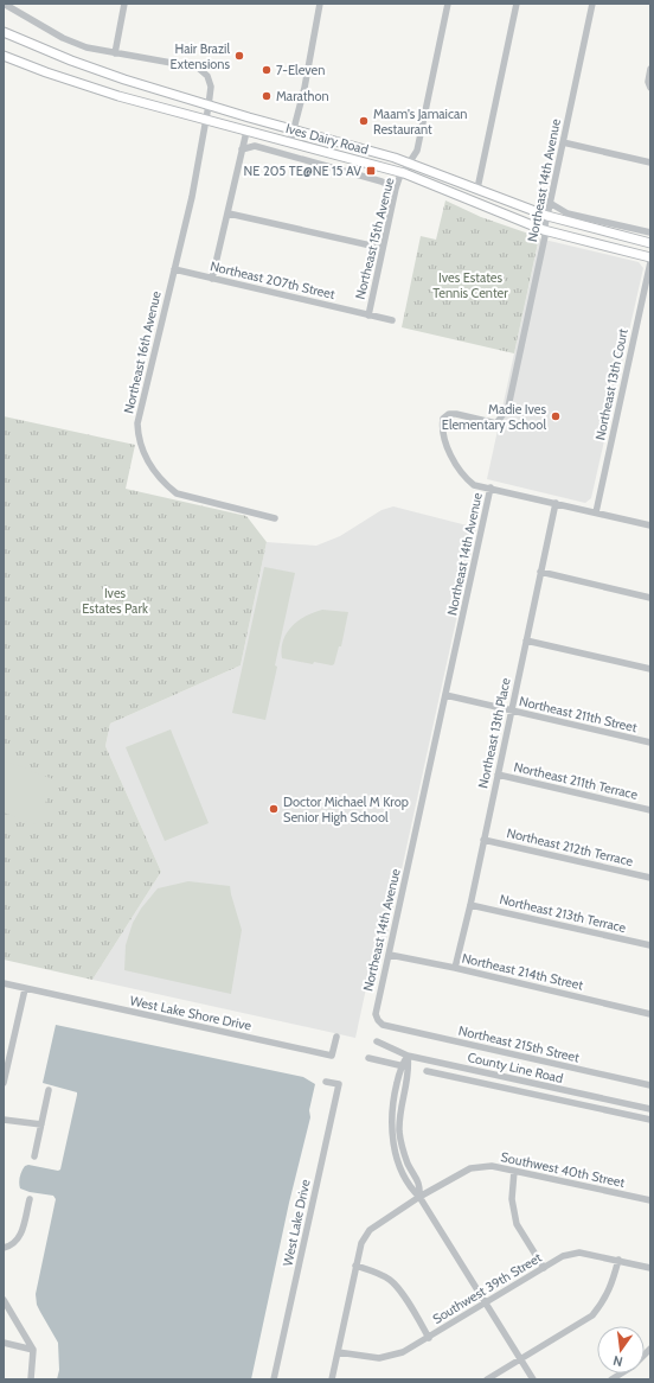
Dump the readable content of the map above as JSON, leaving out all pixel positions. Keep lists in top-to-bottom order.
{
  "streets": {
    "main road": ["Ives Dairy Road"],
    "street": [
      "Northeast 14th Avenue",
      "Northeast 15th Avenue",
      "Northeast 207th Street",
      "Northeast 16th Avenue",
      "Northeast 13th Court",
      "Northeast 211th Street",
      "Northeast 13th Place",
      "Northeast 211th Terrace",
      "Northeast 212th Terrace",
      "Northeast 213th Terrace",
      "Northeast 214th Street",
      "West Lake Shore Drive",
      "Northeast 215th Street",
      "County Line Road",
      "Southwest 40th Street",
      "West Lake Drive",
      "Southwest 39th Street"
    ]
  },
  "crossings": [
    ["Ives Dairy Road", "Northeast 14th Avenue"],
    ["Ives Dairy Road", "Northeast 15th Avenue"],
    ["Ives Dairy Road", "Northeast 16th Avenue"],
    ["Northeast 14th Avenue", "Northeast 211th Street"],
    ["Northeast 14th Avenue", "Northeast 214th Street"],
    ["Northeast 14th Avenue", "Northeast 215th Street"],
    ["Northeast 15th Avenue", "Northeast 207th Street"],
    ["Northeast 207th Street", "Northeast 16th Avenue"],
    ["Northeast 211th Street", "Northeast 13th Place"],
    ["Northeast 13th Place", "Northeast 211th Terrace"],
    ["Northeast 13th Place", "Northeast 212th Terrace"],
    ["Northeast 13th Place", "Northeast 213th Terrace"],
    ["Northeast 13th Place", "Northeast 214th Street"],
    ["Southwest 40th Street", "Southwest 39th Street"]
  ],
  "parks": ["Ives Estates Tennis Center", "Ives Estates Park"],
  "places": {
    "other": [
      "Hair Brazil Extensions",
      "7-Eleven",
      "Marathon",
      "Maam's Jamaican Restaurant",
      "Madie Ives Elementary School",
      "Doctor Michael M Krop Senior High School"
    ],
    "transit": ["NE 205 TE@NE 15 AV"]
  },
  "north": "bottom"
}
